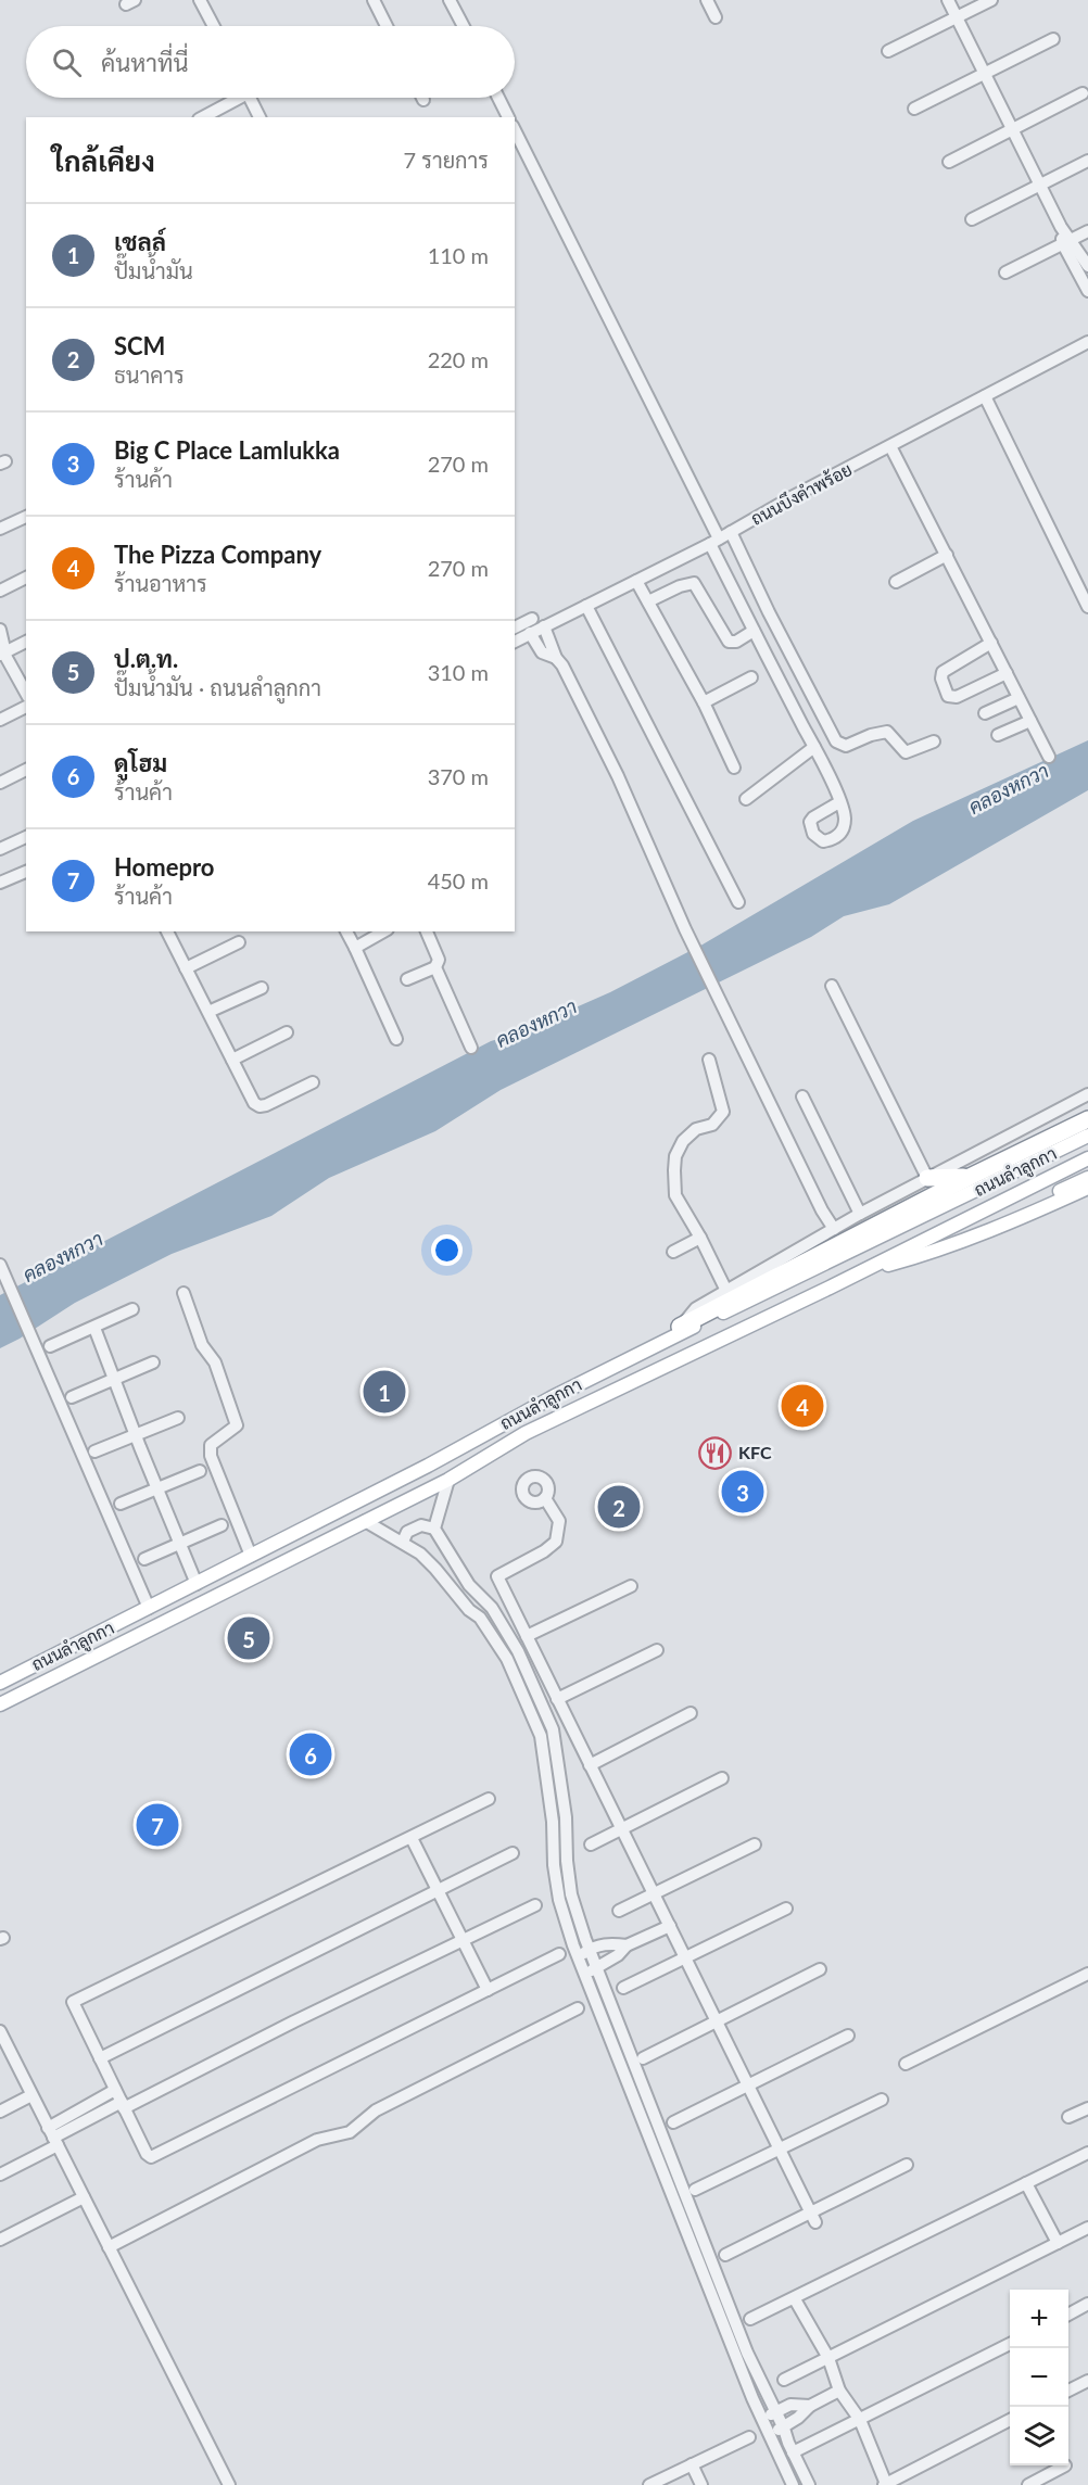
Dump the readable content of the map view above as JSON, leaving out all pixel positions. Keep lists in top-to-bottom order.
{
  "streets": {
    "main road": ["ถนนลำลูกกา"],
    "street": ["ถนนบึงคำพร้อย"]
  },
  "water": ["คลองหกวา"],
  "places": {
    "restaurant": ["KFC"]
  },
  "page": {
    "search": "ค้นหาที่นี่",
    "heading": ["ใกล้เคียง", "7 รายการ"],
    "list": [
      {
        "mark": "1",
        "name": "เชลล์",
        "note": "ปั๊มน้ำมัน",
        "value": "110 m"
      },
      {
        "mark": "2",
        "name": "SCM",
        "note": "ธนาคาร",
        "value": "220 m"
      },
      {
        "mark": "3",
        "name": "Big C Place Lamlukka",
        "note": "ร้านค้า",
        "value": "270 m"
      },
      {
        "mark": "4",
        "name": "The Pizza Company",
        "note": "ร้านอาหาร",
        "value": "270 m"
      },
      {
        "mark": "5",
        "name": "ป.ต.ท.",
        "note": "ปั๊มน้ำมัน · ถนนลำลูกกา",
        "value": "310 m"
      },
      {
        "mark": "6",
        "name": "ดูโฮม",
        "note": "ร้านค้า",
        "value": "370 m"
      },
      {
        "mark": "7",
        "name": "Homepro",
        "note": "ร้านค้า",
        "value": "450 m"
      }
    ],
    "pins": [
      "1",
      "4",
      "3",
      "2",
      "5",
      "6",
      "7"
    ],
    "map_buttons": ["+", "−"]
  }
}
